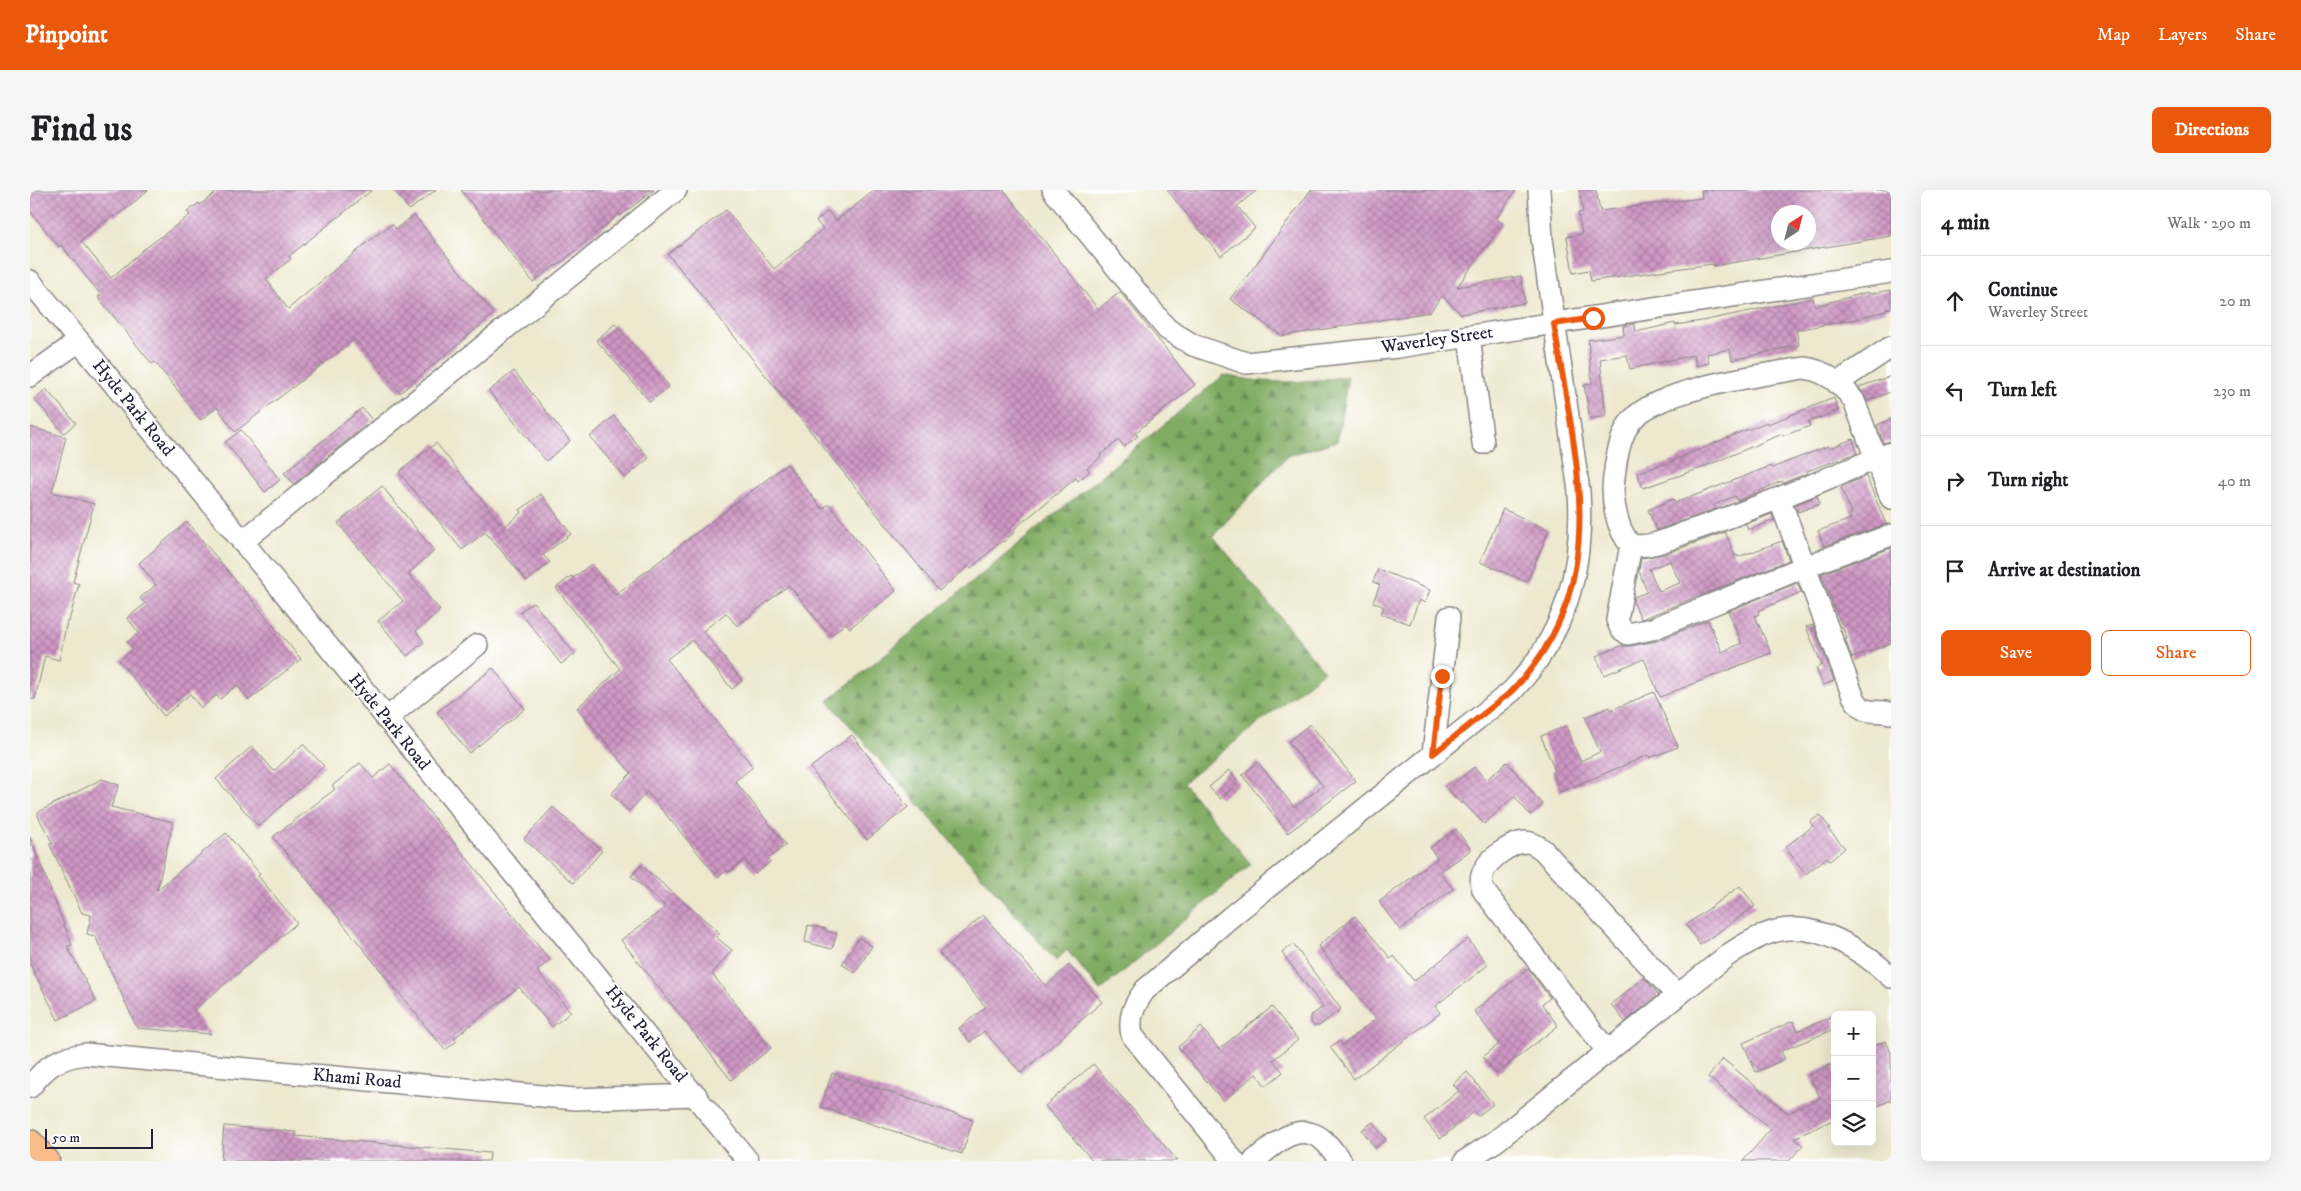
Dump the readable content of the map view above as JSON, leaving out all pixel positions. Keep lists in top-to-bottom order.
{
  "streets": {
    "street": ["Waverley Street", "Hyde Park Road", "Khami Road"]
  },
  "crossings": [
    ["Hyde Park Road", "Khami Road"]
  ],
  "scale_bar": "50 m",
  "north": "top right",
  "page": {
    "header": "Pinpoint",
    "nav": ["Map", "Layers", "Share"],
    "buttons": [
      "Directions",
      ["Save", "Share"]
    ],
    "title": "Find us",
    "heading": ["4 min", "Walk · 290 m"],
    "list": [
      ["Continue", "Waverley Street", "20 m"],
      ["Turn left", "230 m"],
      ["Turn right", "40 m"],
      "Arrive at destination"
    ],
    "map_buttons": ["+", "−"],
    "scale": "50 m"
  }
}
